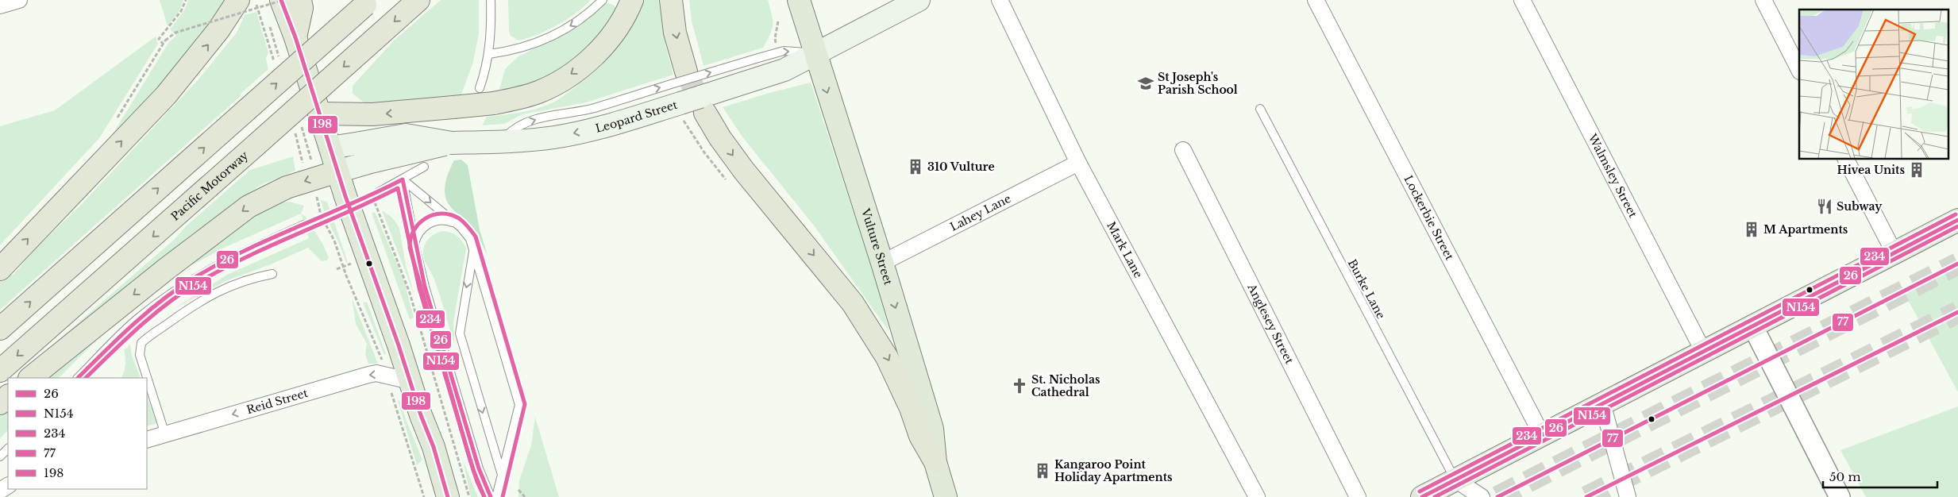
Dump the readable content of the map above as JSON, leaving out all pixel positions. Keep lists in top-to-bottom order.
{
  "streets": {
    "highway": ["Pacific Motorway"],
    "main road": ["Leopard Street", "Vulture Street"],
    "street": [
      "Walmsley Street",
      "Lahey Lane",
      "Lockerbie Street",
      "Mark Lane",
      "Anglesey Street",
      "Reid Street"
    ],
    "lane": ["Burke Lane"]
  },
  "crossings": [
    ["Leopard Street", "Vulture Street"],
    ["Lahey Lane", "Vulture Street"],
    ["Lahey Lane", "Mark Lane"]
  ],
  "one_way": ["Vulture Street", "Reid Street"],
  "places": {
    "school or university": ["St Joseph's Parish School"],
    "building": [
      "310 Vulture",
      "Hivea Units",
      "M Apartments",
      "Kangaroo Point Holiday Apartments"
    ],
    "restaurant": ["Subway"],
    "church": ["St. Nicholas Cathedral"]
  },
  "lines": [
    "transit line 198",
    "transit line 26",
    "transit line N154",
    "transit line 234",
    "transit line 77"
  ],
  "legend": [
    "26",
    "N154",
    "234",
    "77",
    "198"
  ],
  "scale_bar": "50 m"
}
